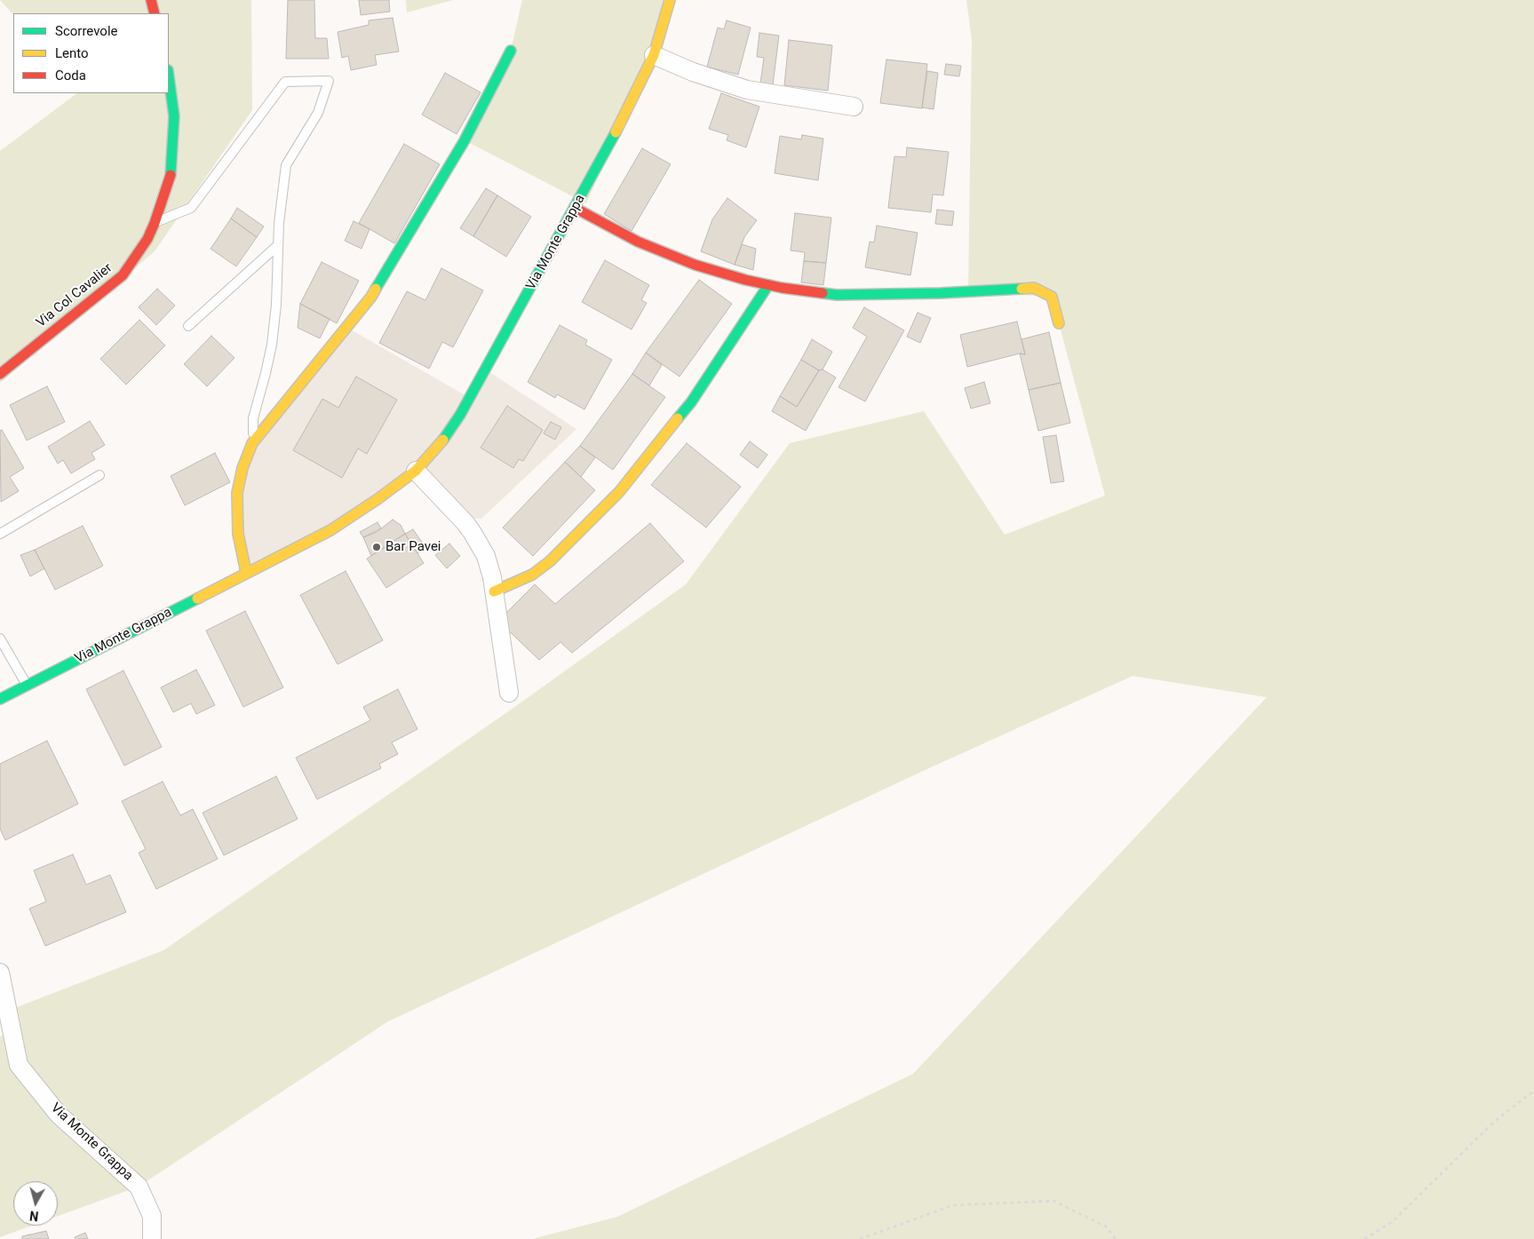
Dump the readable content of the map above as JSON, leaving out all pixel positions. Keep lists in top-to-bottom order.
{
  "streets": {
    "street": ["Via Monte Grappa", "Via Col Cavalier"]
  },
  "places": ["Bar Pavei"],
  "legend": ["Scorrevole", "Lento", "Coda"],
  "north": "bottom"
}
